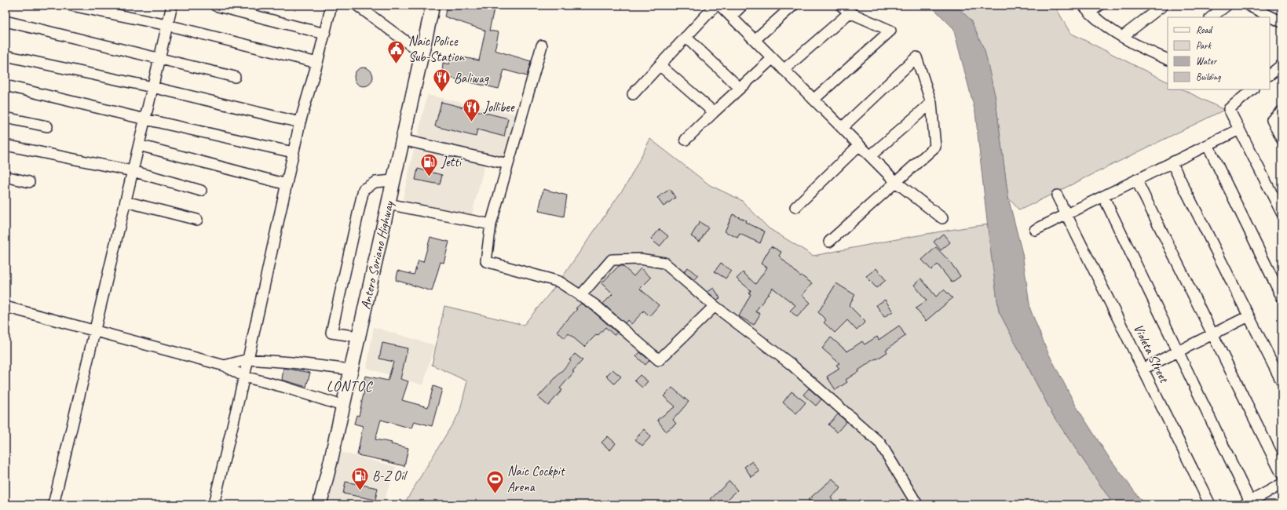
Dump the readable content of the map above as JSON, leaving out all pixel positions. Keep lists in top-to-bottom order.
{
  "streets": {
    "main road": ["Antero Soriano Highway"],
    "street": ["Violeta Street"]
  },
  "districts": ["LONTOC"],
  "places": {
    "public building": ["Naic Police Sub-Station"],
    "restaurant": ["Baliwag", "Jollibee"],
    "fuel station": ["Jetti", "B-Z Oil"],
    "sports": ["Naic Cockpit Arena"]
  },
  "legend": [
    "Road",
    "Park",
    "Water",
    "Building"
  ]
}
